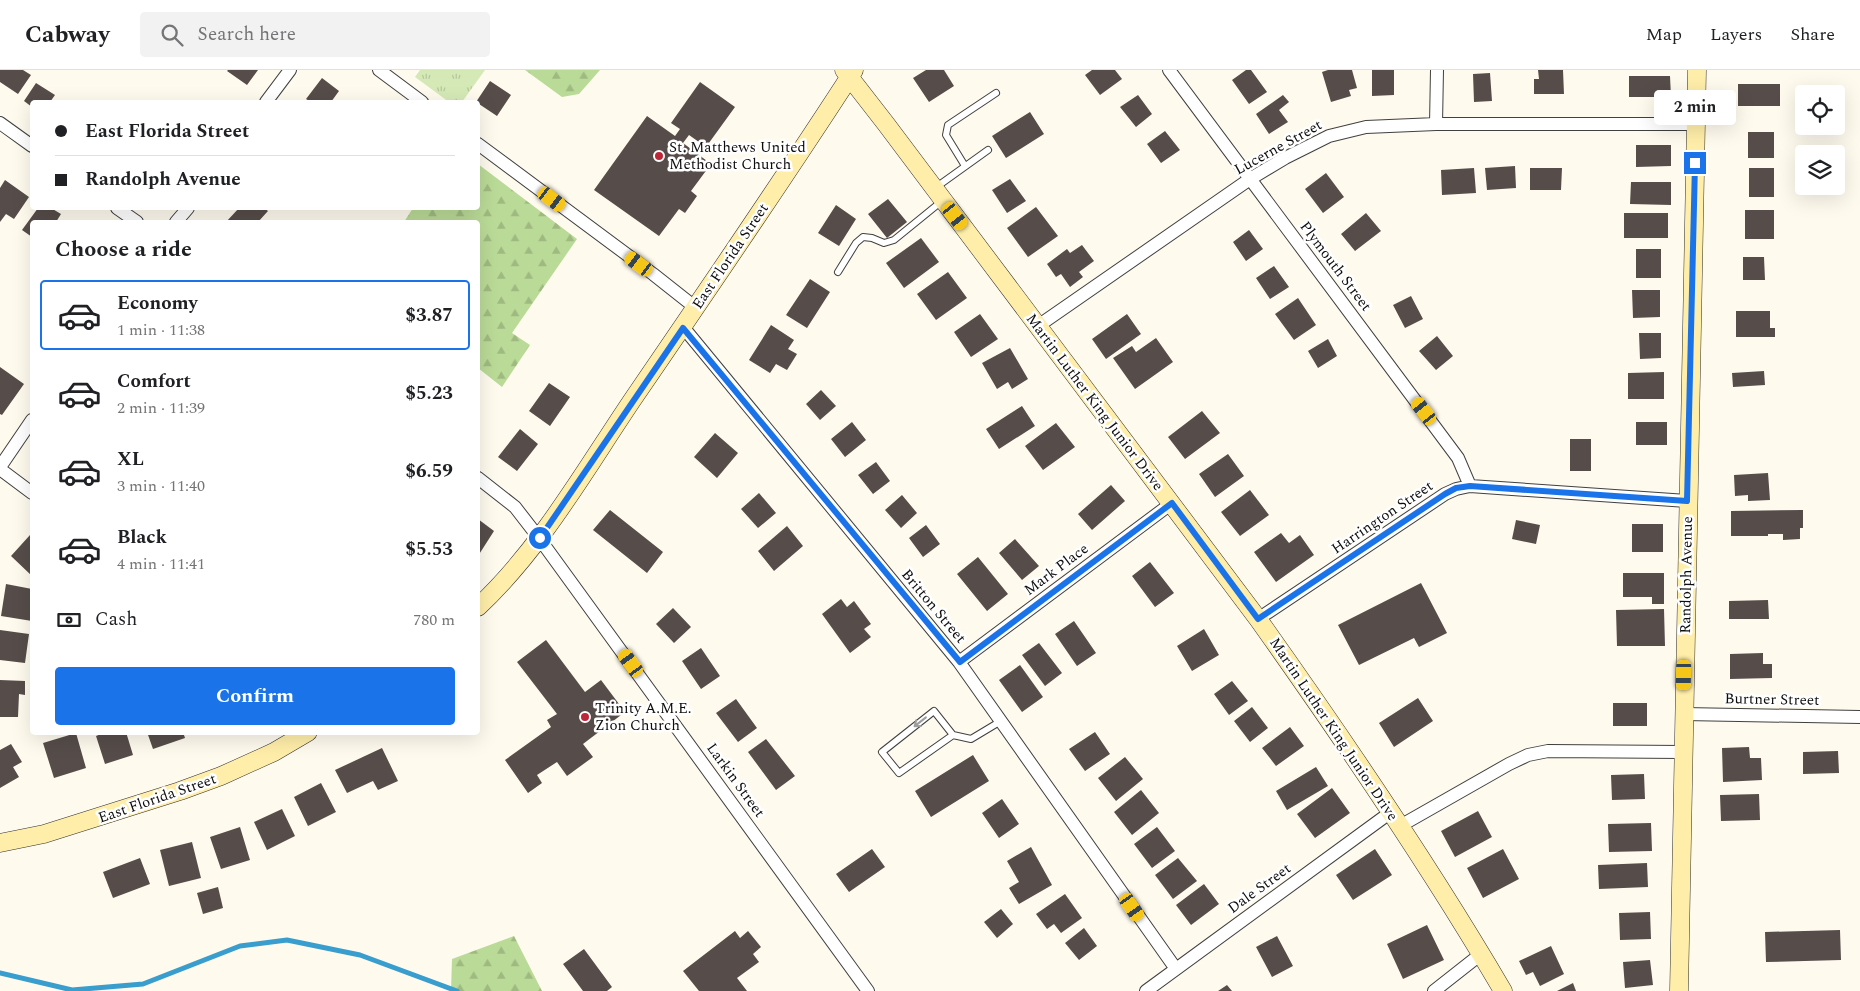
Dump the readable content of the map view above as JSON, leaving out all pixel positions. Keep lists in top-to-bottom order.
{
  "streets": {
    "main road": ["East Florida Street", "Martin Luther King Junior Drive", "Randolph Avenue"],
    "street": [
      "Lucerne Street",
      "Plymouth Street",
      "Harrington Street",
      "Mark Place",
      "Britton Street",
      "Burtner Street",
      "Larkin Street",
      "Dale Street"
    ]
  },
  "crossings": [
    ["Lucerne Street", "Plymouth Street"],
    ["Lucerne Street", "Martin Luther King Junior Drive"],
    ["Lucerne Street", "Randolph Avenue"],
    ["East Florida Street", "Martin Luther King Junior Drive"],
    ["East Florida Street", "Britton Street"],
    ["East Florida Street", "Larkin Street"],
    ["Plymouth Street", "Harrington Street"],
    ["Martin Luther King Junior Drive", "Harrington Street"],
    ["Martin Luther King Junior Drive", "Mark Place"],
    ["Martin Luther King Junior Drive", "Dale Street"],
    ["Harrington Street", "Randolph Avenue"],
    ["Mark Place", "Britton Street"],
    ["Randolph Avenue", "Burtner Street"],
    ["Randolph Avenue", "Dale Street"],
    ["Britton Street", "Dale Street"]
  ],
  "places": ["St. Matthews United Methodist Church", "Trinity A.M.E. Zion Church"],
  "page": {
    "header": "Cabway",
    "search": "Search here",
    "nav": ["Map", "Layers", "Share"],
    "bubble": "2 min",
    "banner": ["East Florida Street", "Randolph Avenue"],
    "heading": "Choose a ride",
    "list": [
      {
        "name": "Economy",
        "note": "1 min · 11:38",
        "value": "$3.87"
      },
      {
        "name": "Comfort",
        "note": "2 min · 11:39",
        "value": "$5.23"
      },
      {
        "name": "XL",
        "note": "3 min · 11:40",
        "value": "$6.59"
      },
      {
        "name": "Black",
        "note": "4 min · 11:41",
        "value": "$5.53"
      }
    ],
    "pay": ["Cash", "780 m"],
    "buttons": "Confirm"
  }
}
